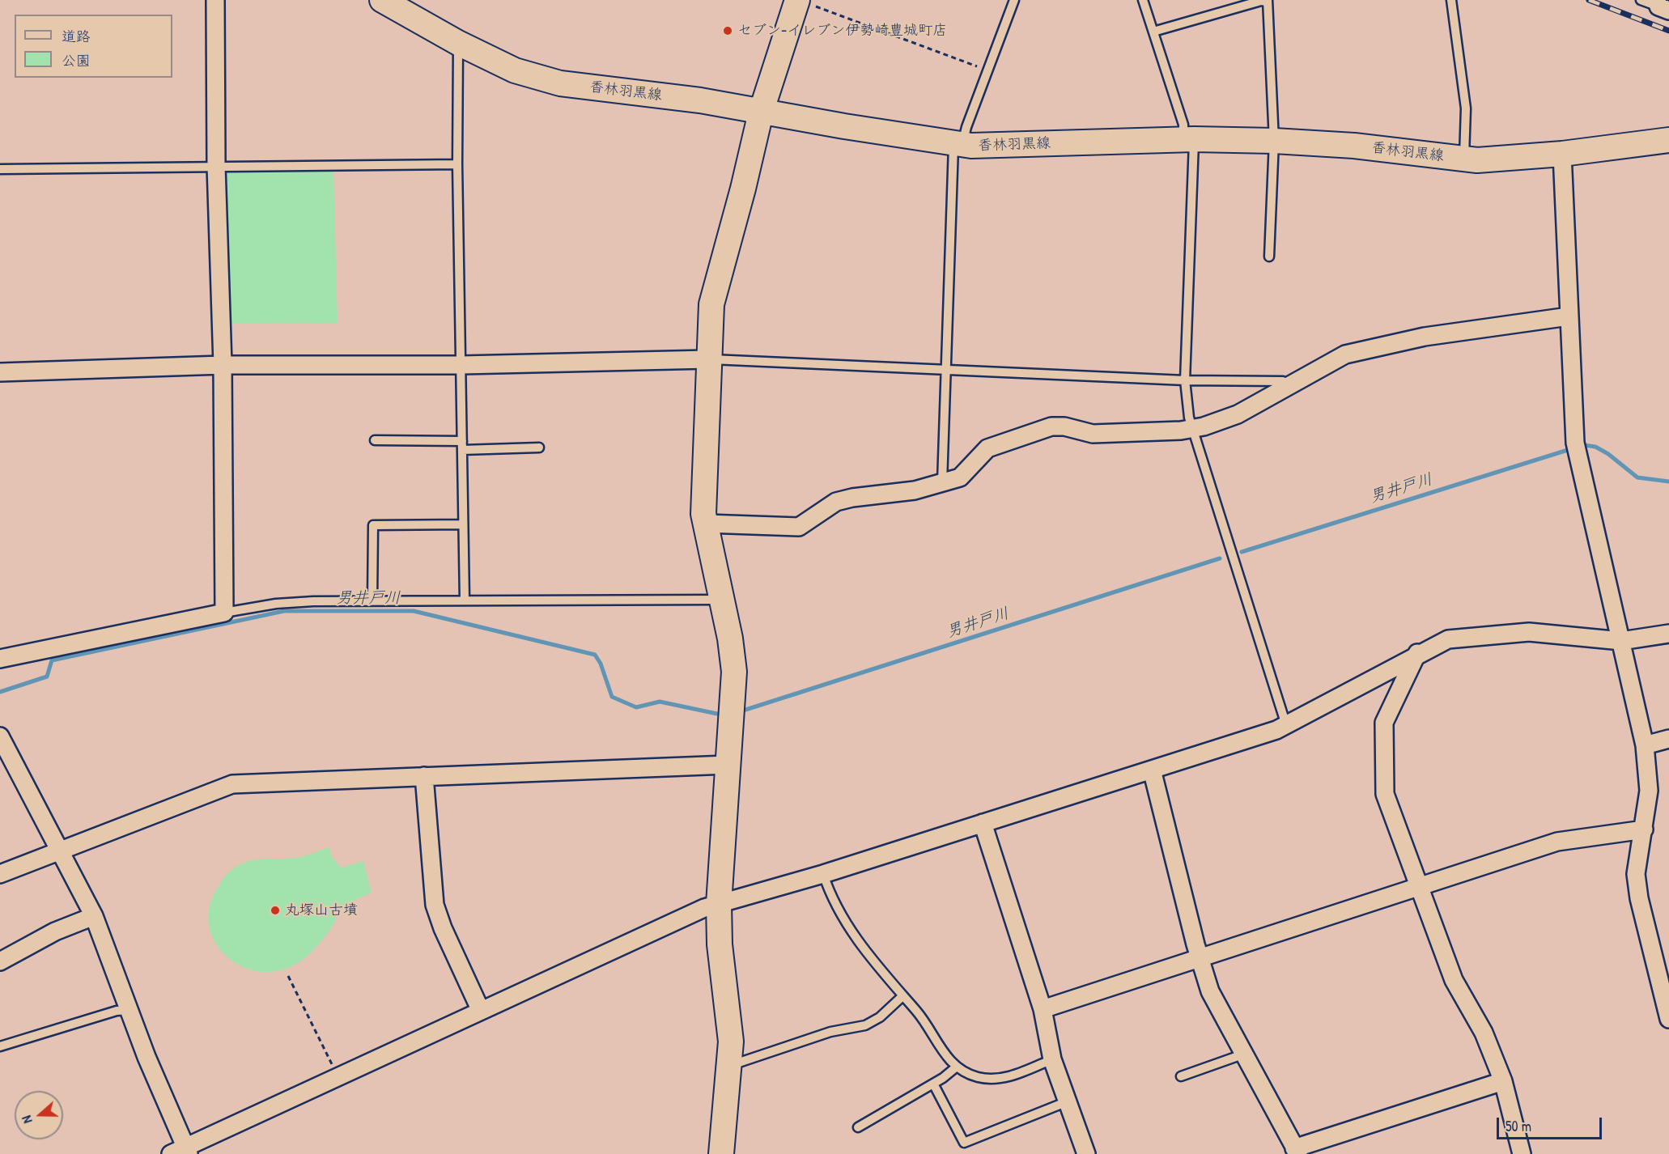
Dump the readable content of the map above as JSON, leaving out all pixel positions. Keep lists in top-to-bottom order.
{
  "streets": {
    "main road": ["香林羽黒線"]
  },
  "water": ["男井戸川"],
  "places": ["セブン-イレブン伊勢崎豊城町店", "丸塚山古墳"],
  "legend": ["道路", "公園"],
  "scale_bar": "50 m",
  "north": "left"
}
